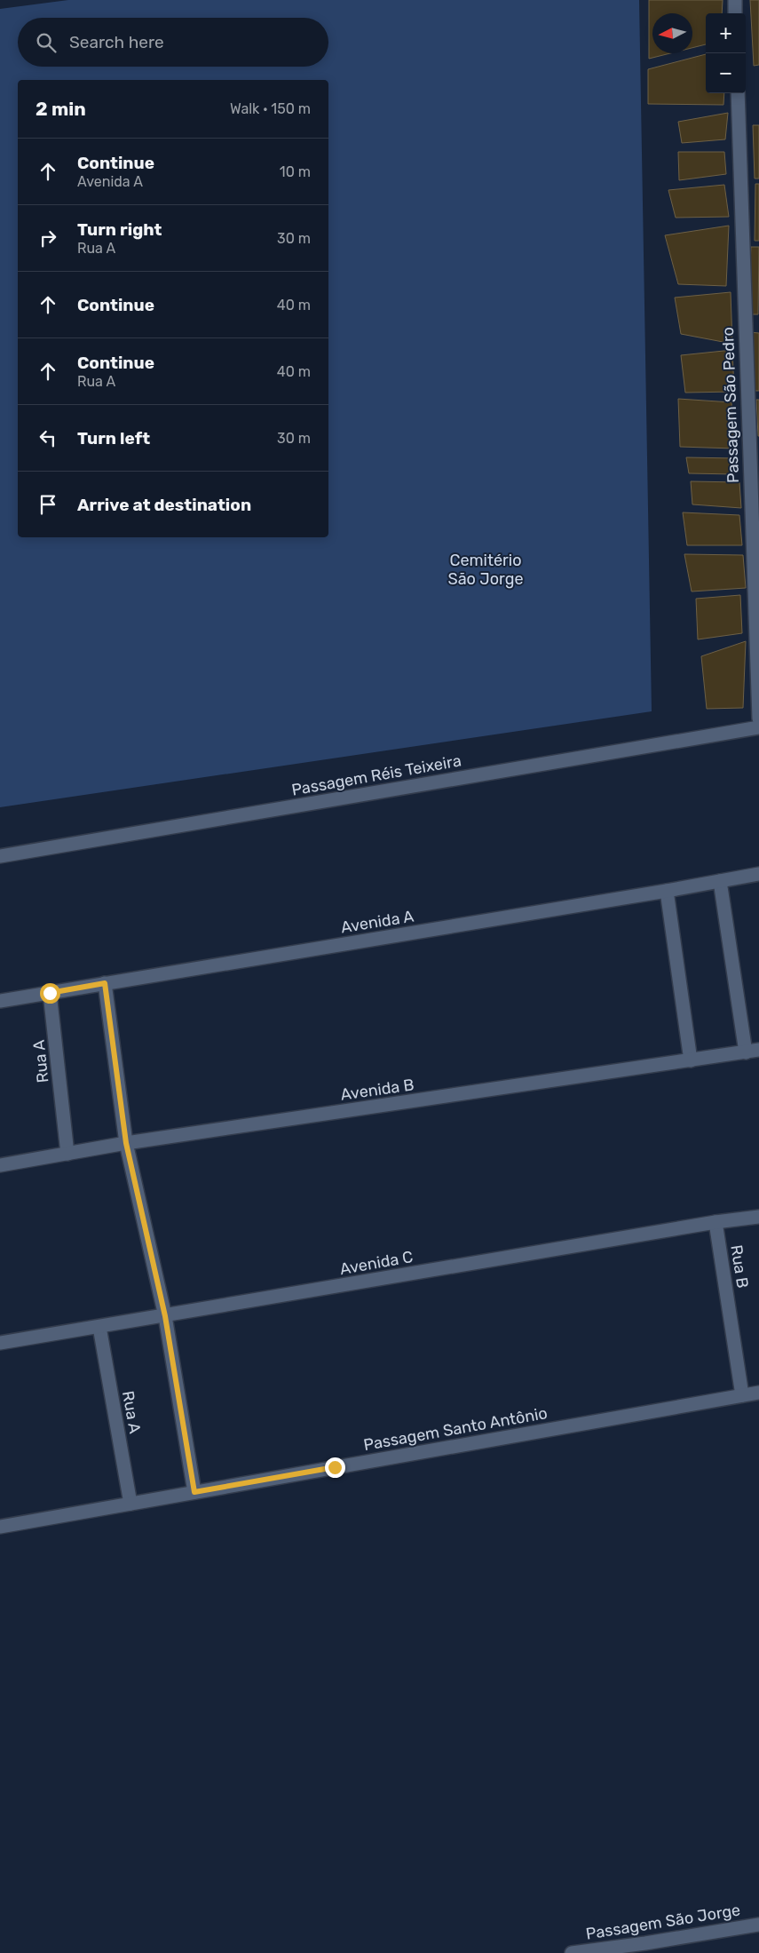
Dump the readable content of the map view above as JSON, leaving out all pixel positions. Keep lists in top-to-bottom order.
{
  "streets": {
    "street": [
      "Passagem São Pedro",
      "Passagem Réis Teixeira",
      "Avenida A",
      "Rua A",
      "Avenida B",
      "Avenida C",
      "Rua B",
      "Passagem Santo Antônio",
      "Passagem São Jorge"
    ]
  },
  "crossings": [
    ["Avenida A", "Rua A"],
    ["Rua A", "Avenida B"],
    ["Rua A", "Avenida C"],
    ["Rua A", "Passagem Santo Antônio"],
    ["Avenida C", "Rua B"],
    ["Rua B", "Passagem Santo Antônio"]
  ],
  "parks": ["Cemitério São Jorge"],
  "north": "left",
  "page": {
    "map_buttons": ["+", "−"],
    "search": "Search here",
    "heading": ["2 min", "Walk · 150 m"],
    "list": [
      ["Continue", "Avenida A", "10 m"],
      ["Turn right", "Rua A", "30 m"],
      ["Continue", "40 m"],
      ["Continue", "Rua A", "40 m"],
      ["Turn left", "30 m"],
      "Arrive at destination"
    ]
  }
}
